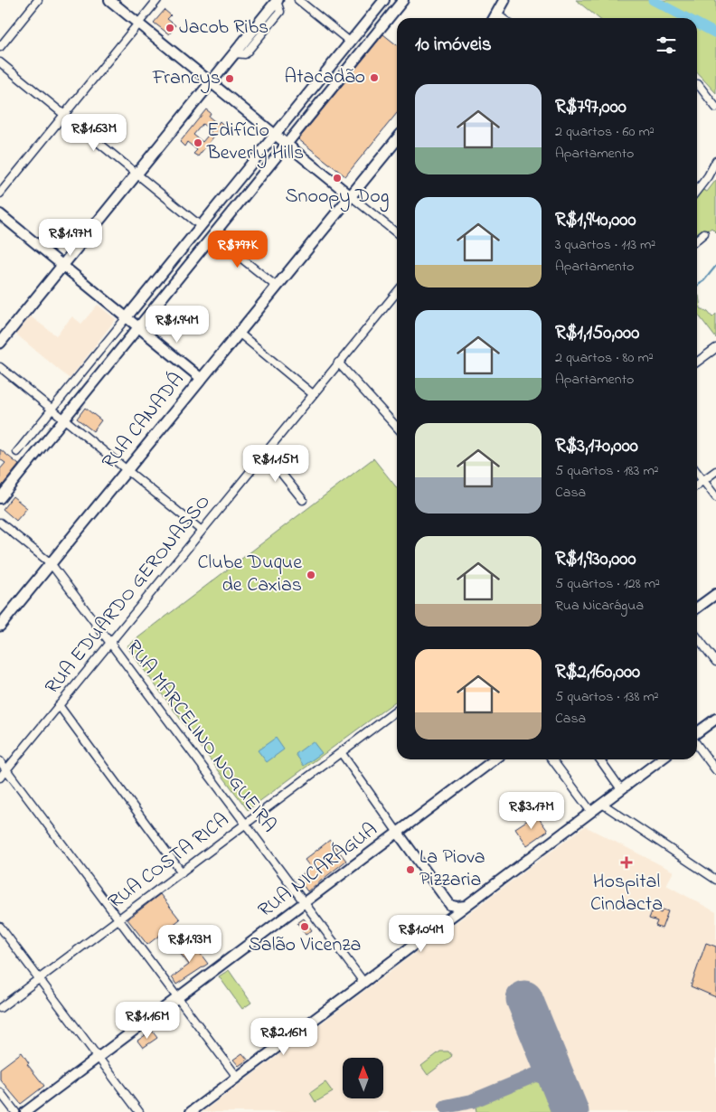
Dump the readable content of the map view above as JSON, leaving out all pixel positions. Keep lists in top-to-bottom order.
{
  "streets": {
    "main road": ["RUA CANADÁ", "RUA NICARÁGUA"],
    "street": ["RUA EDUARDO GERONASSO", "RUA MARCELINO NOGUEIRA", "RUA COSTA RICA"]
  },
  "crossings": [
    ["RUA CANADÁ", "RUA MARCELINO NOGUEIRA"],
    ["RUA EDUARDO GERONASSO", "RUA MARCELINO NOGUEIRA"],
    ["RUA MARCELINO NOGUEIRA", "RUA COSTA RICA"],
    ["RUA MARCELINO NOGUEIRA", "RUA NICARÁGUA"]
  ],
  "places": {
    "other": [
      "Jacob Ribs",
      "Atacadão",
      "Francys",
      "Edifício Beverly Hills",
      "Snoopy Dog",
      "Clube Duque de Caxias",
      "La Piova Pizzaria",
      "Salão Vicenza"
    ],
    "health": ["Hospital Cindacta"]
  },
  "north": "top",
  "page": {
    "heading": "10 imóveis",
    "list": [
      {
        "name": "R$797,000",
        "note": "2 quartos · 60 m² · Apartamento"
      },
      {
        "name": "R$1,940,000",
        "note": "3 quartos · 113 m² · Apartamento"
      },
      {
        "name": "R$1,150,000",
        "note": "2 quartos · 80 m² · Apartamento"
      },
      {
        "name": "R$3,170,000",
        "note": "5 quartos · 183 m² · Casa"
      },
      {
        "name": "R$1,930,000",
        "note": "5 quartos · 128 m² · Rua Nicarágua"
      },
      {
        "name": "R$2,160,000",
        "note": "5 quartos · 138 m² · Casa"
      }
    ],
    "price": [
      "R$1.63M",
      "R$1.97M",
      "R$797K",
      "R$1.94M",
      "R$1.15M",
      "R$3.17M",
      "R$1.04M",
      "R$1.93M",
      "R$1.16M",
      "R$2.16M"
    ]
  }
}
